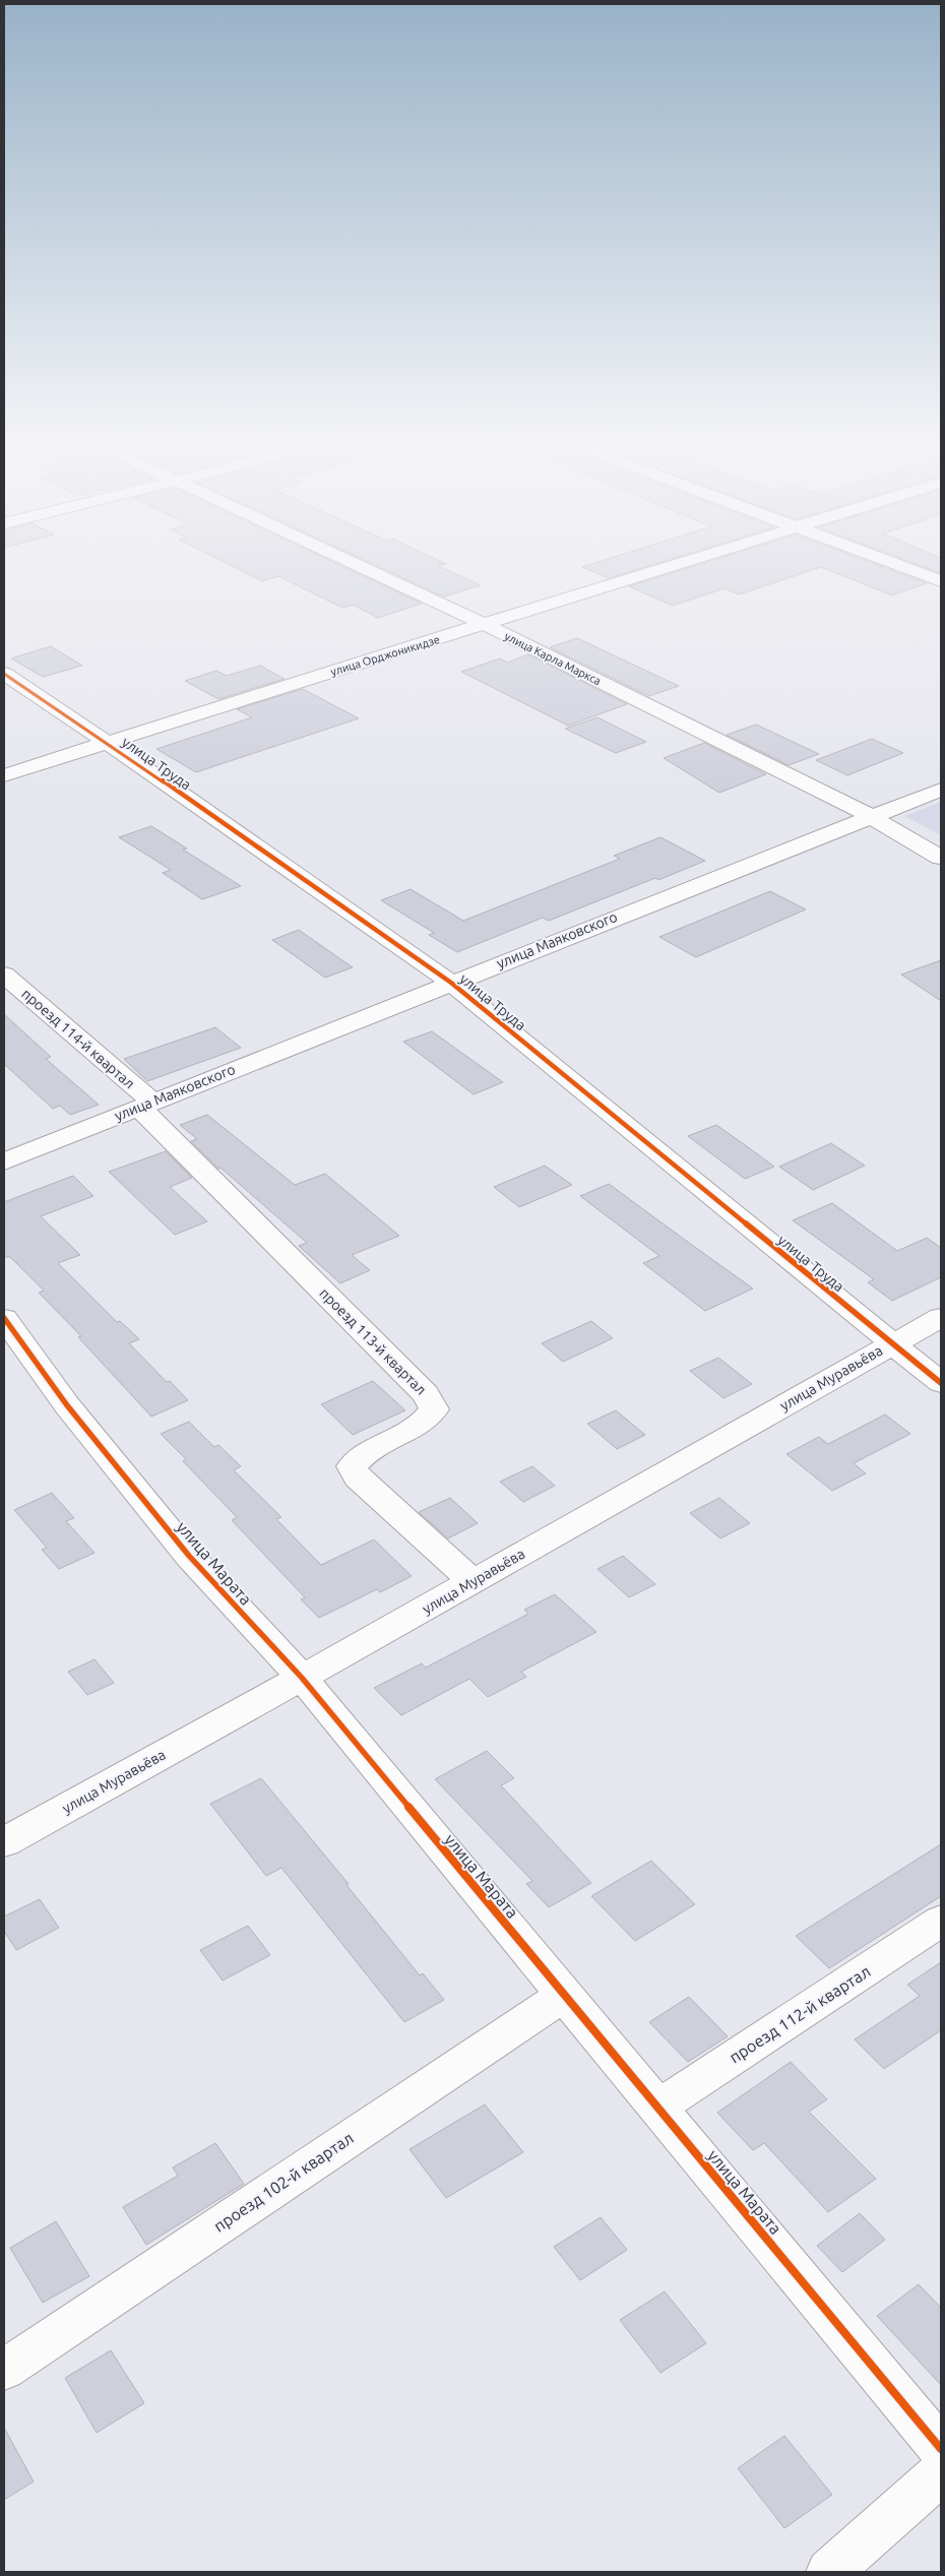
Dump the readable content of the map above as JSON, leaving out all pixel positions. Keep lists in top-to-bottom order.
{
  "streets": {
    "street": [
      "улица Орджоникидзе",
      "улица Карла Маркса",
      "улица Труда",
      "улица Маяковского",
      "проезд 114-й квартал",
      "проезд 113-й квартал",
      "улица Муравьёва",
      "улица Марата",
      "проезд 112-й квартал",
      "проезд 102-й квартал"
    ]
  },
  "crossings": [
    ["улица Орджоникидзе", "улица Карла Маркса"],
    ["улица Орджоникидзе", "улица Труда"],
    ["улица Карла Маркса", "улица Маяковского"],
    ["улица Труда", "улица Маяковского"],
    ["улица Труда", "улица Муравьёва"],
    ["улица Маяковского", "проезд 114-й квартал"],
    ["улица Маяковского", "проезд 113-й квартал"],
    ["проезд 114-й квартал", "проезд 113-й квартал"],
    ["проезд 113-й квартал", "улица Муравьёва"],
    ["улица Муравьёва", "улица Марата"],
    ["улица Марата", "проезд 112-й квартал"],
    ["улица Марата", "проезд 102-й квартал"]
  ]
}
